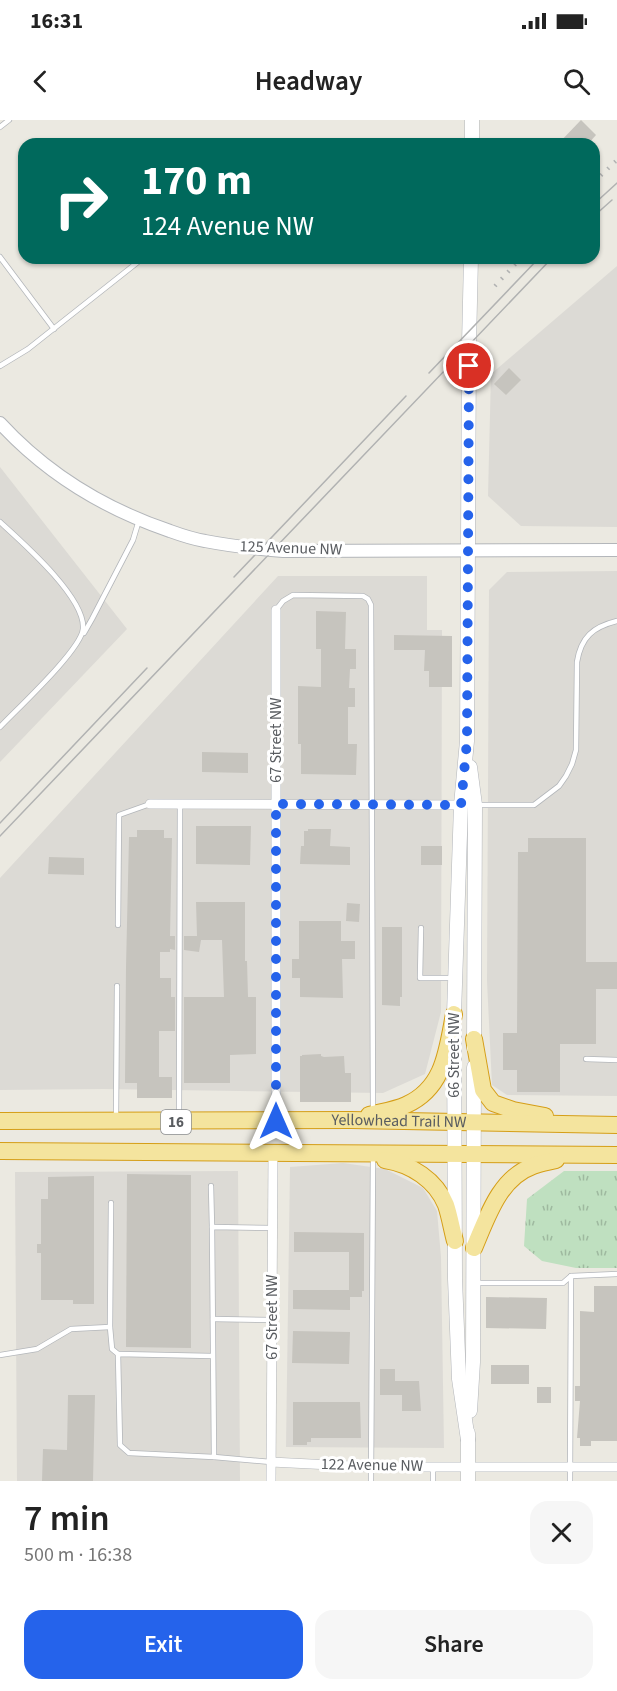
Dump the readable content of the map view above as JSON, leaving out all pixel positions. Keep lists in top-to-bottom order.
{
  "streets": {
    "highway": ["16", "Yellowhead Trail NW"],
    "main road": ["66 Street NW"],
    "street": ["125 Avenue NW", "67 Street NW", "122 Avenue NW"]
  },
  "crossings": [
    ["125 Avenue NW", "66 Street NW"],
    ["67 Street NW", "Yellowhead Trail NW"],
    ["67 Street NW", "122 Avenue NW"],
    ["66 Street NW", "Yellowhead Trail NW"],
    ["66 Street NW", "122 Avenue NW"]
  ],
  "page": {
    "status": "16:31",
    "header": "Headway",
    "turn": ["170 m", "124 Avenue NW"],
    "heading": ["7 min", "500 m · 16:38"],
    "buttons": ["Exit", "Share"]
  }
}
